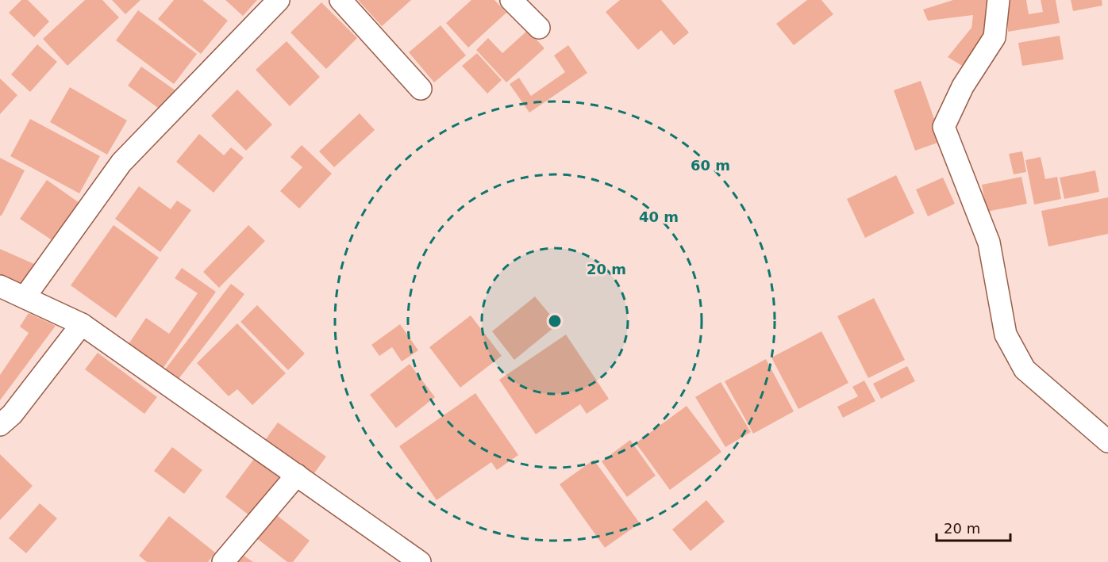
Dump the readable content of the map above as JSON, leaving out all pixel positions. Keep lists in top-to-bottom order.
{
  "scale_bar": "20 m",
  "rings": ["60 m", "40 m", "20 m"]
}
